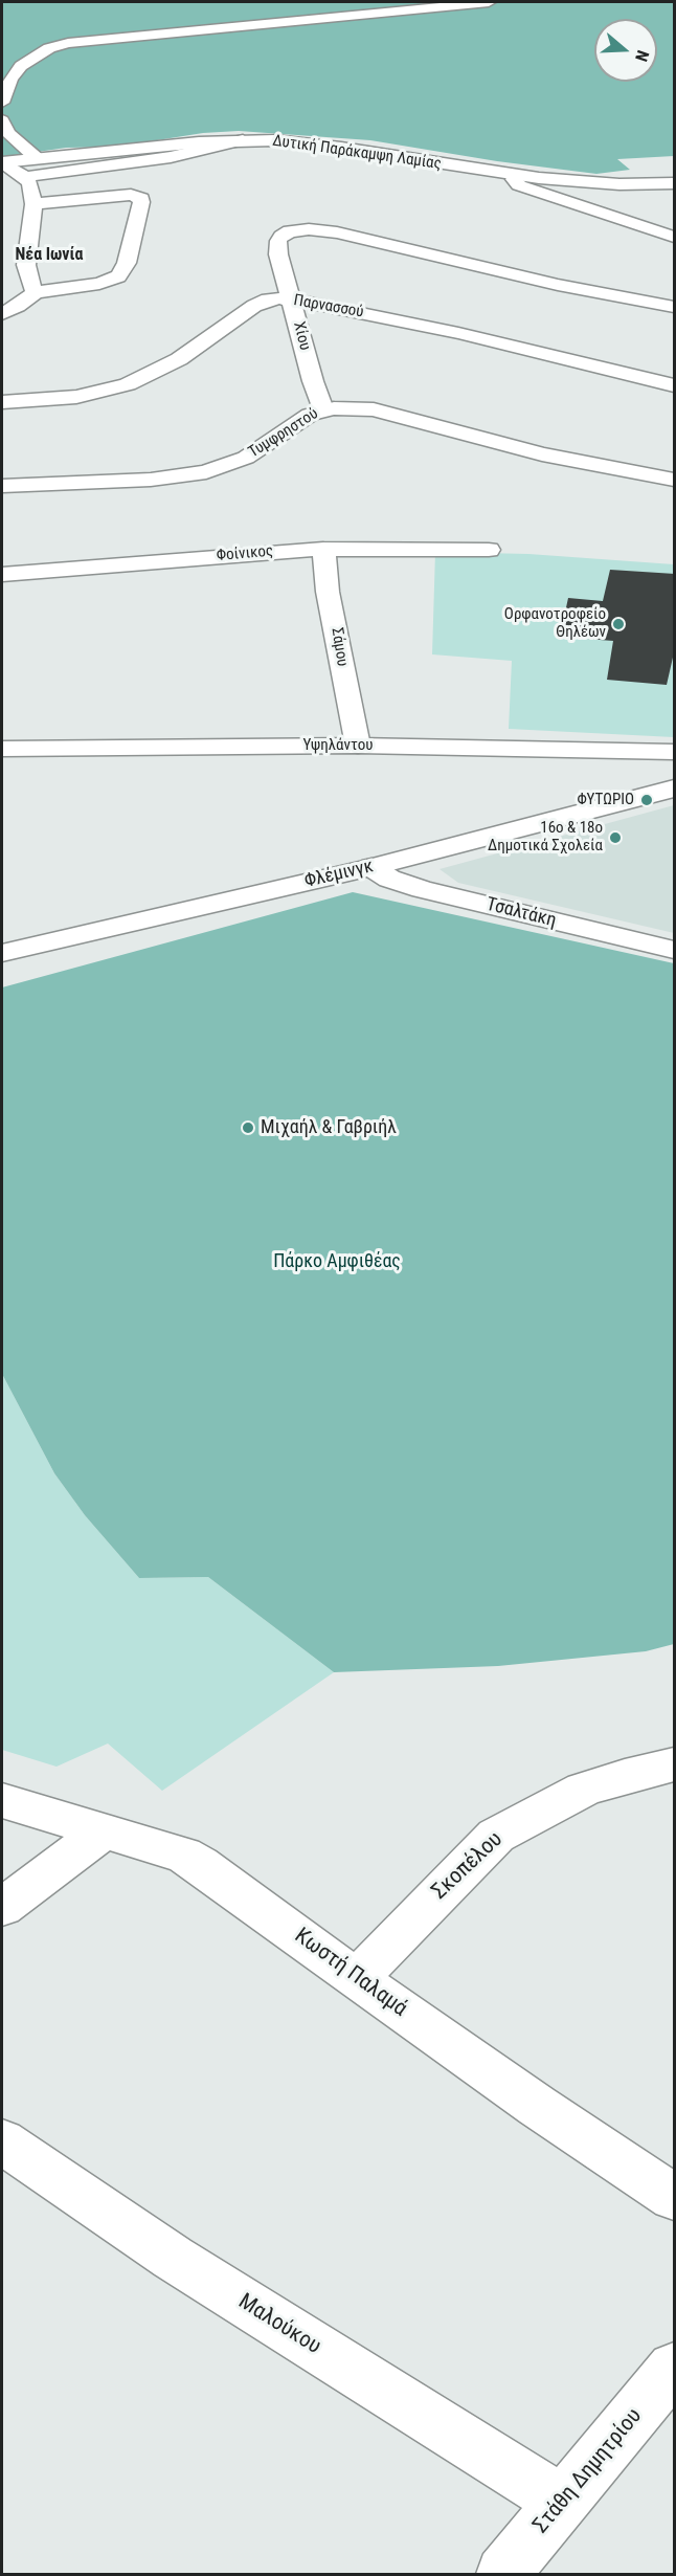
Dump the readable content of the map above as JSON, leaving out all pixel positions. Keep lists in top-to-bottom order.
{
  "streets": {
    "street": [
      "Δυτική Παράκαμψη Λαμίας",
      "Παρνασσού",
      "Χίου",
      "Τυμφρηστού",
      "Φοίνικος",
      "Σάμου",
      "Υψηλάντου",
      "Φλέμινγκ",
      "Τσαλτάκη",
      "Σκοπέλου",
      "Κωστή Παλαμά",
      "Μαλούκου",
      "Στάθη Δημητρίου"
    ]
  },
  "crossings": [
    ["Παρνασσού", "Χίου"],
    ["Χίου", "Τυμφρηστού"],
    ["Φοίνικος", "Σάμου"],
    ["Σάμου", "Υψηλάντου"],
    ["Φλέμινγκ", "Τσαλτάκη"],
    ["Σκοπέλου", "Κωστή Παλαμά"],
    ["Μαλούκου", "Στάθη Δημητρίου"]
  ],
  "districts": ["Νέα Ιωνία"],
  "parks": ["Πάρκο Αμφιθέας"],
  "places": [
    "Ορφανοτροφείο Θηλέων",
    "ΦΥΤΩΡΙΟ",
    "16ο & 18ο Δημοτικά Σχολεία",
    "Μιχαήλ & Γαβριήλ"
  ],
  "north": "right"
}
